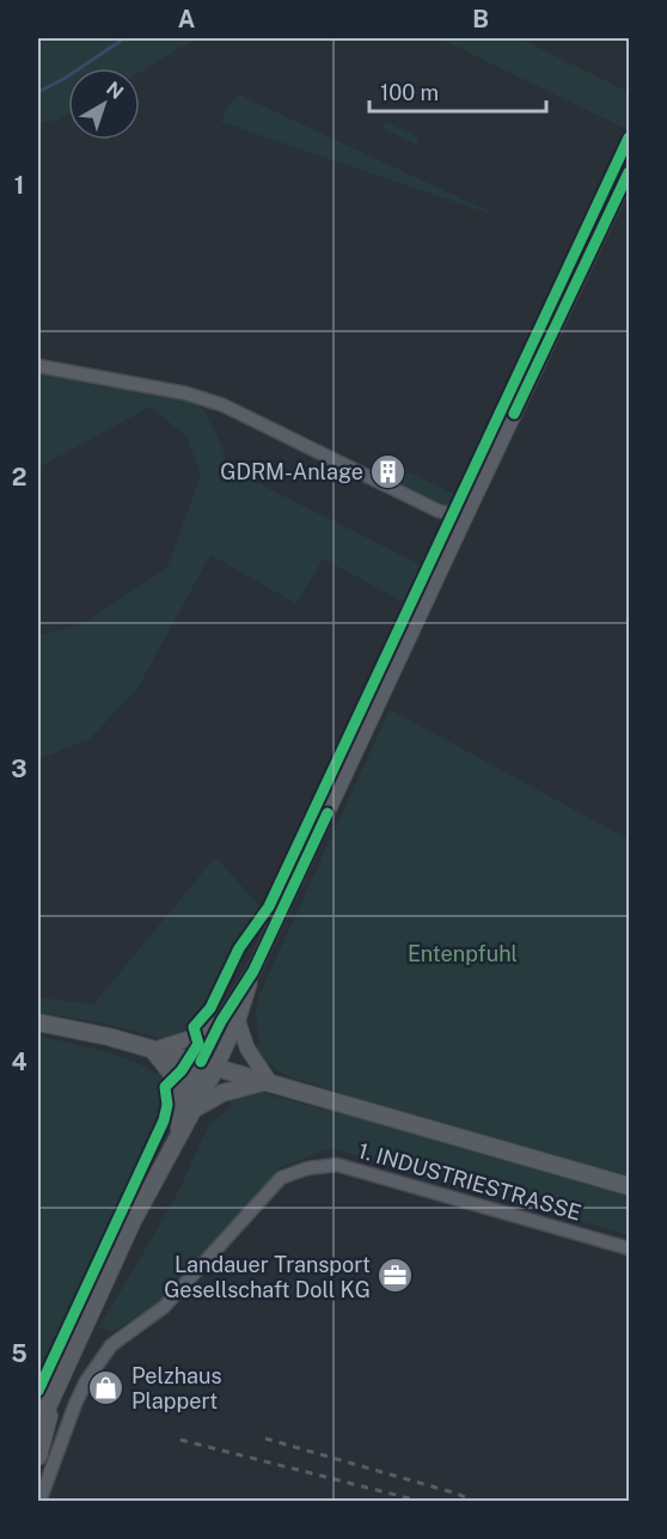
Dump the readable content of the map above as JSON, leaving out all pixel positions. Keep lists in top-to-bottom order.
{
  "streets": {
    "street": ["1. INDUSTRIESTRASSE"]
  },
  "parks": ["Entenpfuhl"],
  "places": {
    "building": ["GDRM-Anlage"],
    "office": ["Landauer Transport Gesellschaft Doll KG"],
    "shop": ["Pelzhaus Plappert"]
  },
  "scale_bar": "100 m",
  "north": "top right",
  "grid": {
    "columns": ["A", "B"],
    "rows": [
      "1",
      "2",
      "3",
      "4",
      "5"
    ]
  }
}
